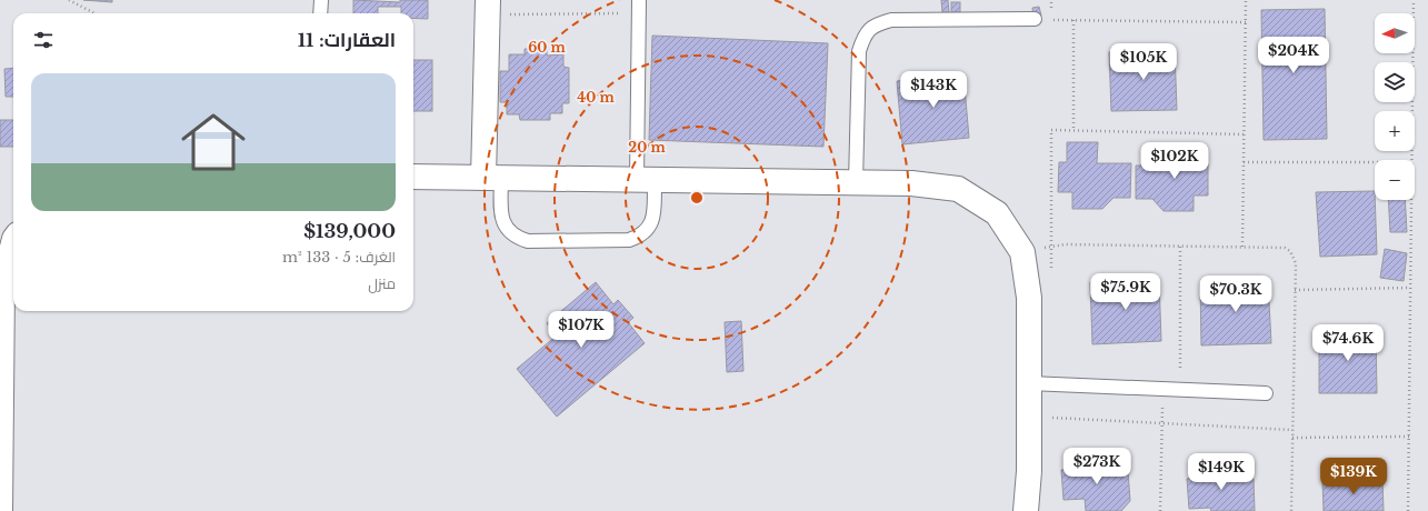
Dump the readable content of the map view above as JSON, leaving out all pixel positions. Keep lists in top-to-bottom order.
{
  "north": "left",
  "page": {
    "map_buttons": ["+", "−"],
    "heading": "العقارات: 11",
    "price": [
      "$204K",
      "$105K",
      "$143K",
      "$102K",
      "$75.9K",
      "$70.3K",
      "$107K",
      "$74.6K",
      "$273K",
      "$149K",
      "$139K"
    ],
    "list": [
      {
        "name": "$139,000",
        "note": "الغرف: 5 · 133 m² · منزل"
      }
    ]
  },
  "rings": ["60 m", "40 m", "20 m"]
}
